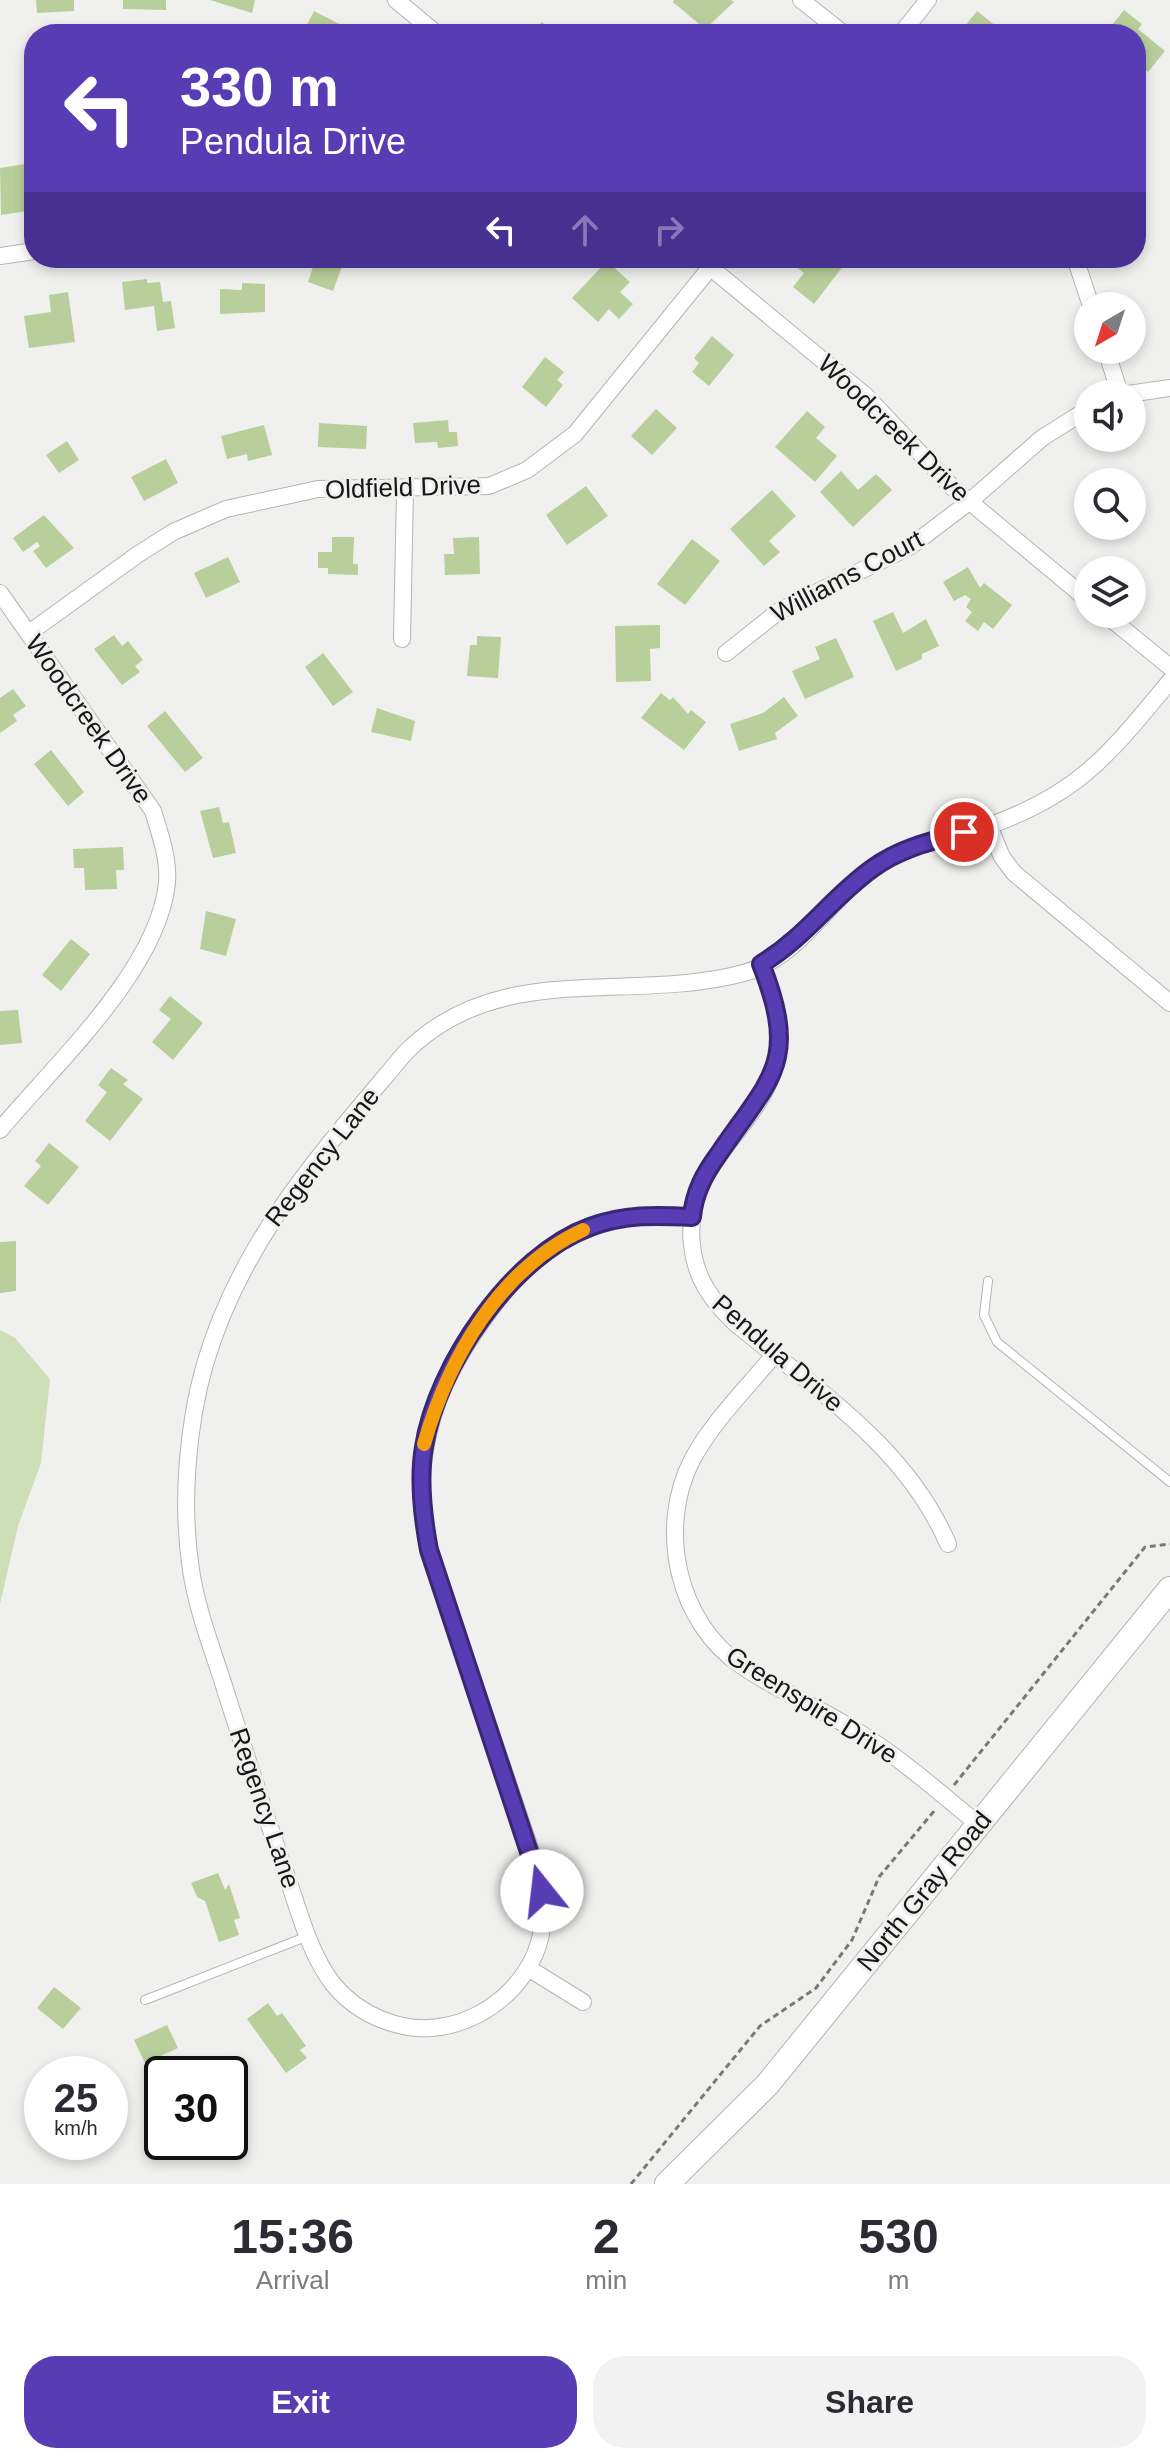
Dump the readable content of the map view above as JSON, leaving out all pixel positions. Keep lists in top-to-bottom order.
{
  "streets": {
    "street": [
      "Woodcreek Drive",
      "Oldfield Drive",
      "Williams Court",
      "Regency Lane",
      "Pendula Drive",
      "Greenspire Drive",
      "North Gray Road"
    ]
  },
  "crossings": [
    ["Woodcreek Drive", "Oldfield Drive"],
    ["Woodcreek Drive", "Williams Court"],
    ["Regency Lane", "Pendula Drive"],
    ["Pendula Drive", "Greenspire Drive"],
    ["Greenspire Drive", "North Gray Road"]
  ],
  "north": "bottom left",
  "page": {
    "turn": ["330 m", "Pendula Drive"],
    "speed": "25 km/h",
    "limit": "30",
    "eta": [
      "15:36",
      "Arrival",
      "2",
      "min",
      "530",
      "m"
    ],
    "buttons": ["Exit", "Share"]
  }
}
